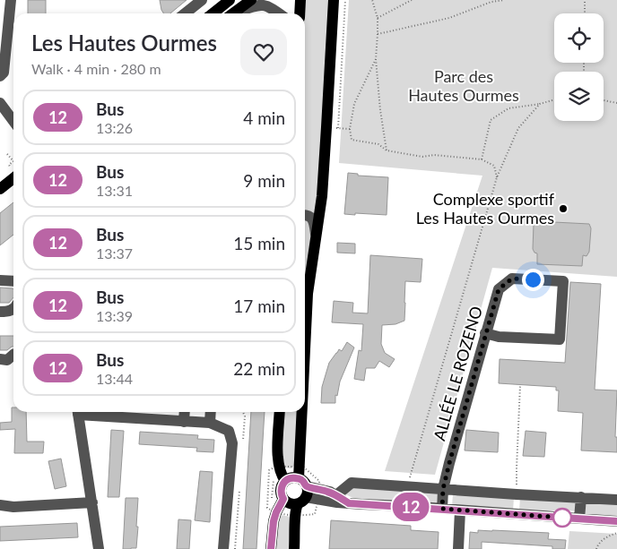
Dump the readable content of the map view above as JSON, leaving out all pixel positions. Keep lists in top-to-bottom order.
{
  "streets": {
    "street": ["ALLÉE LE ROZENO"]
  },
  "parks": ["Parc des Hautes Ourmes"],
  "places": ["Complexe sportif Les Hautes Ourmes"],
  "lines": ["bus line 12"],
  "page": {
    "on_map": "12",
    "heading": ["Les Hautes Ourmes", "Walk · 4 min · 280 m"],
    "list": [
      {
        "mark": "12",
        "name": "Bus",
        "note": "13:26",
        "value": "4 min"
      },
      {
        "mark": "12",
        "name": "Bus",
        "note": "13:31",
        "value": "9 min"
      },
      {
        "mark": "12",
        "name": "Bus",
        "note": "13:37",
        "value": "15 min"
      },
      {
        "mark": "12",
        "name": "Bus",
        "note": "13:39",
        "value": "17 min"
      },
      {
        "mark": "12",
        "name": "Bus",
        "note": "13:44",
        "value": "22 min"
      }
    ]
  }
}
